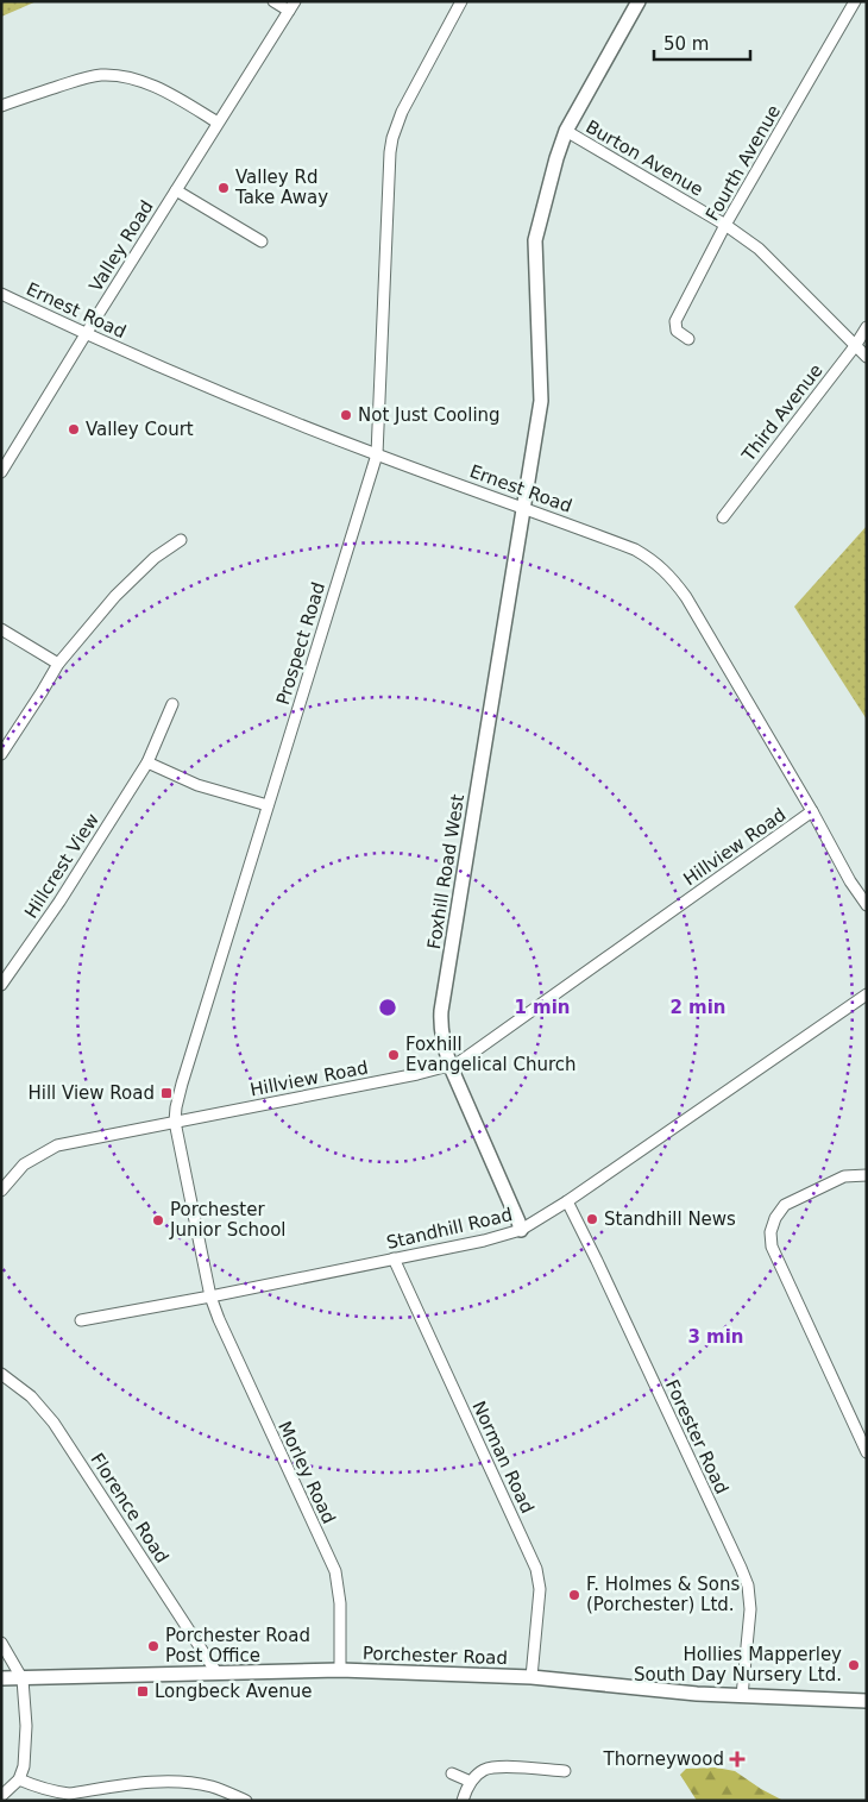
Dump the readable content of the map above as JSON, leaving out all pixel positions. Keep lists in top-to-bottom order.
{
  "streets": {
    "street": [
      "Burton Avenue",
      "Fourth Avenue",
      "Valley Road",
      "Ernest Road",
      "Third Avenue",
      "Prospect Road",
      "Hillview Road",
      "Hillcrest View",
      "Foxhill Road West",
      "Standhill Road",
      "Forester Road",
      "Norman Road",
      "Morley Road",
      "Florence Road",
      "Porchester Road"
    ]
  },
  "crossings": [
    ["Burton Avenue", "Fourth Avenue"],
    ["Burton Avenue", "Third Avenue"],
    ["Burton Avenue", "Foxhill Road West"],
    ["Valley Road", "Ernest Road"],
    ["Ernest Road", "Prospect Road"],
    ["Ernest Road", "Hillview Road"],
    ["Ernest Road", "Foxhill Road West"],
    ["Prospect Road", "Hillview Road"],
    ["Prospect Road", "Standhill Road"],
    ["Prospect Road", "Morley Road"],
    ["Hillview Road", "Foxhill Road West"],
    ["Foxhill Road West", "Standhill Road"],
    ["Standhill Road", "Forester Road"],
    ["Standhill Road", "Norman Road"],
    ["Standhill Road", "Morley Road"],
    ["Forester Road", "Porchester Road"],
    ["Norman Road", "Porchester Road"],
    ["Morley Road", "Porchester Road"],
    ["Florence Road", "Porchester Road"]
  ],
  "places": {
    "other": [
      "Valley Rd Take Away",
      "Not Just Cooling",
      "Valley Court",
      "Foxhill Evangelical Church",
      "Standhill News",
      "Porchester Junior School",
      "F. Holmes & Sons (Porchester) Ltd.",
      "Porchester Road Post Office",
      "Hollies Mapperley South Day Nursery Ltd."
    ],
    "transit": ["Hill View Road", "Longbeck Avenue"],
    "health": ["Thorneywood"]
  },
  "scale_bar": "50 m",
  "rings": ["1 min", "2 min", "3 min"]
}
